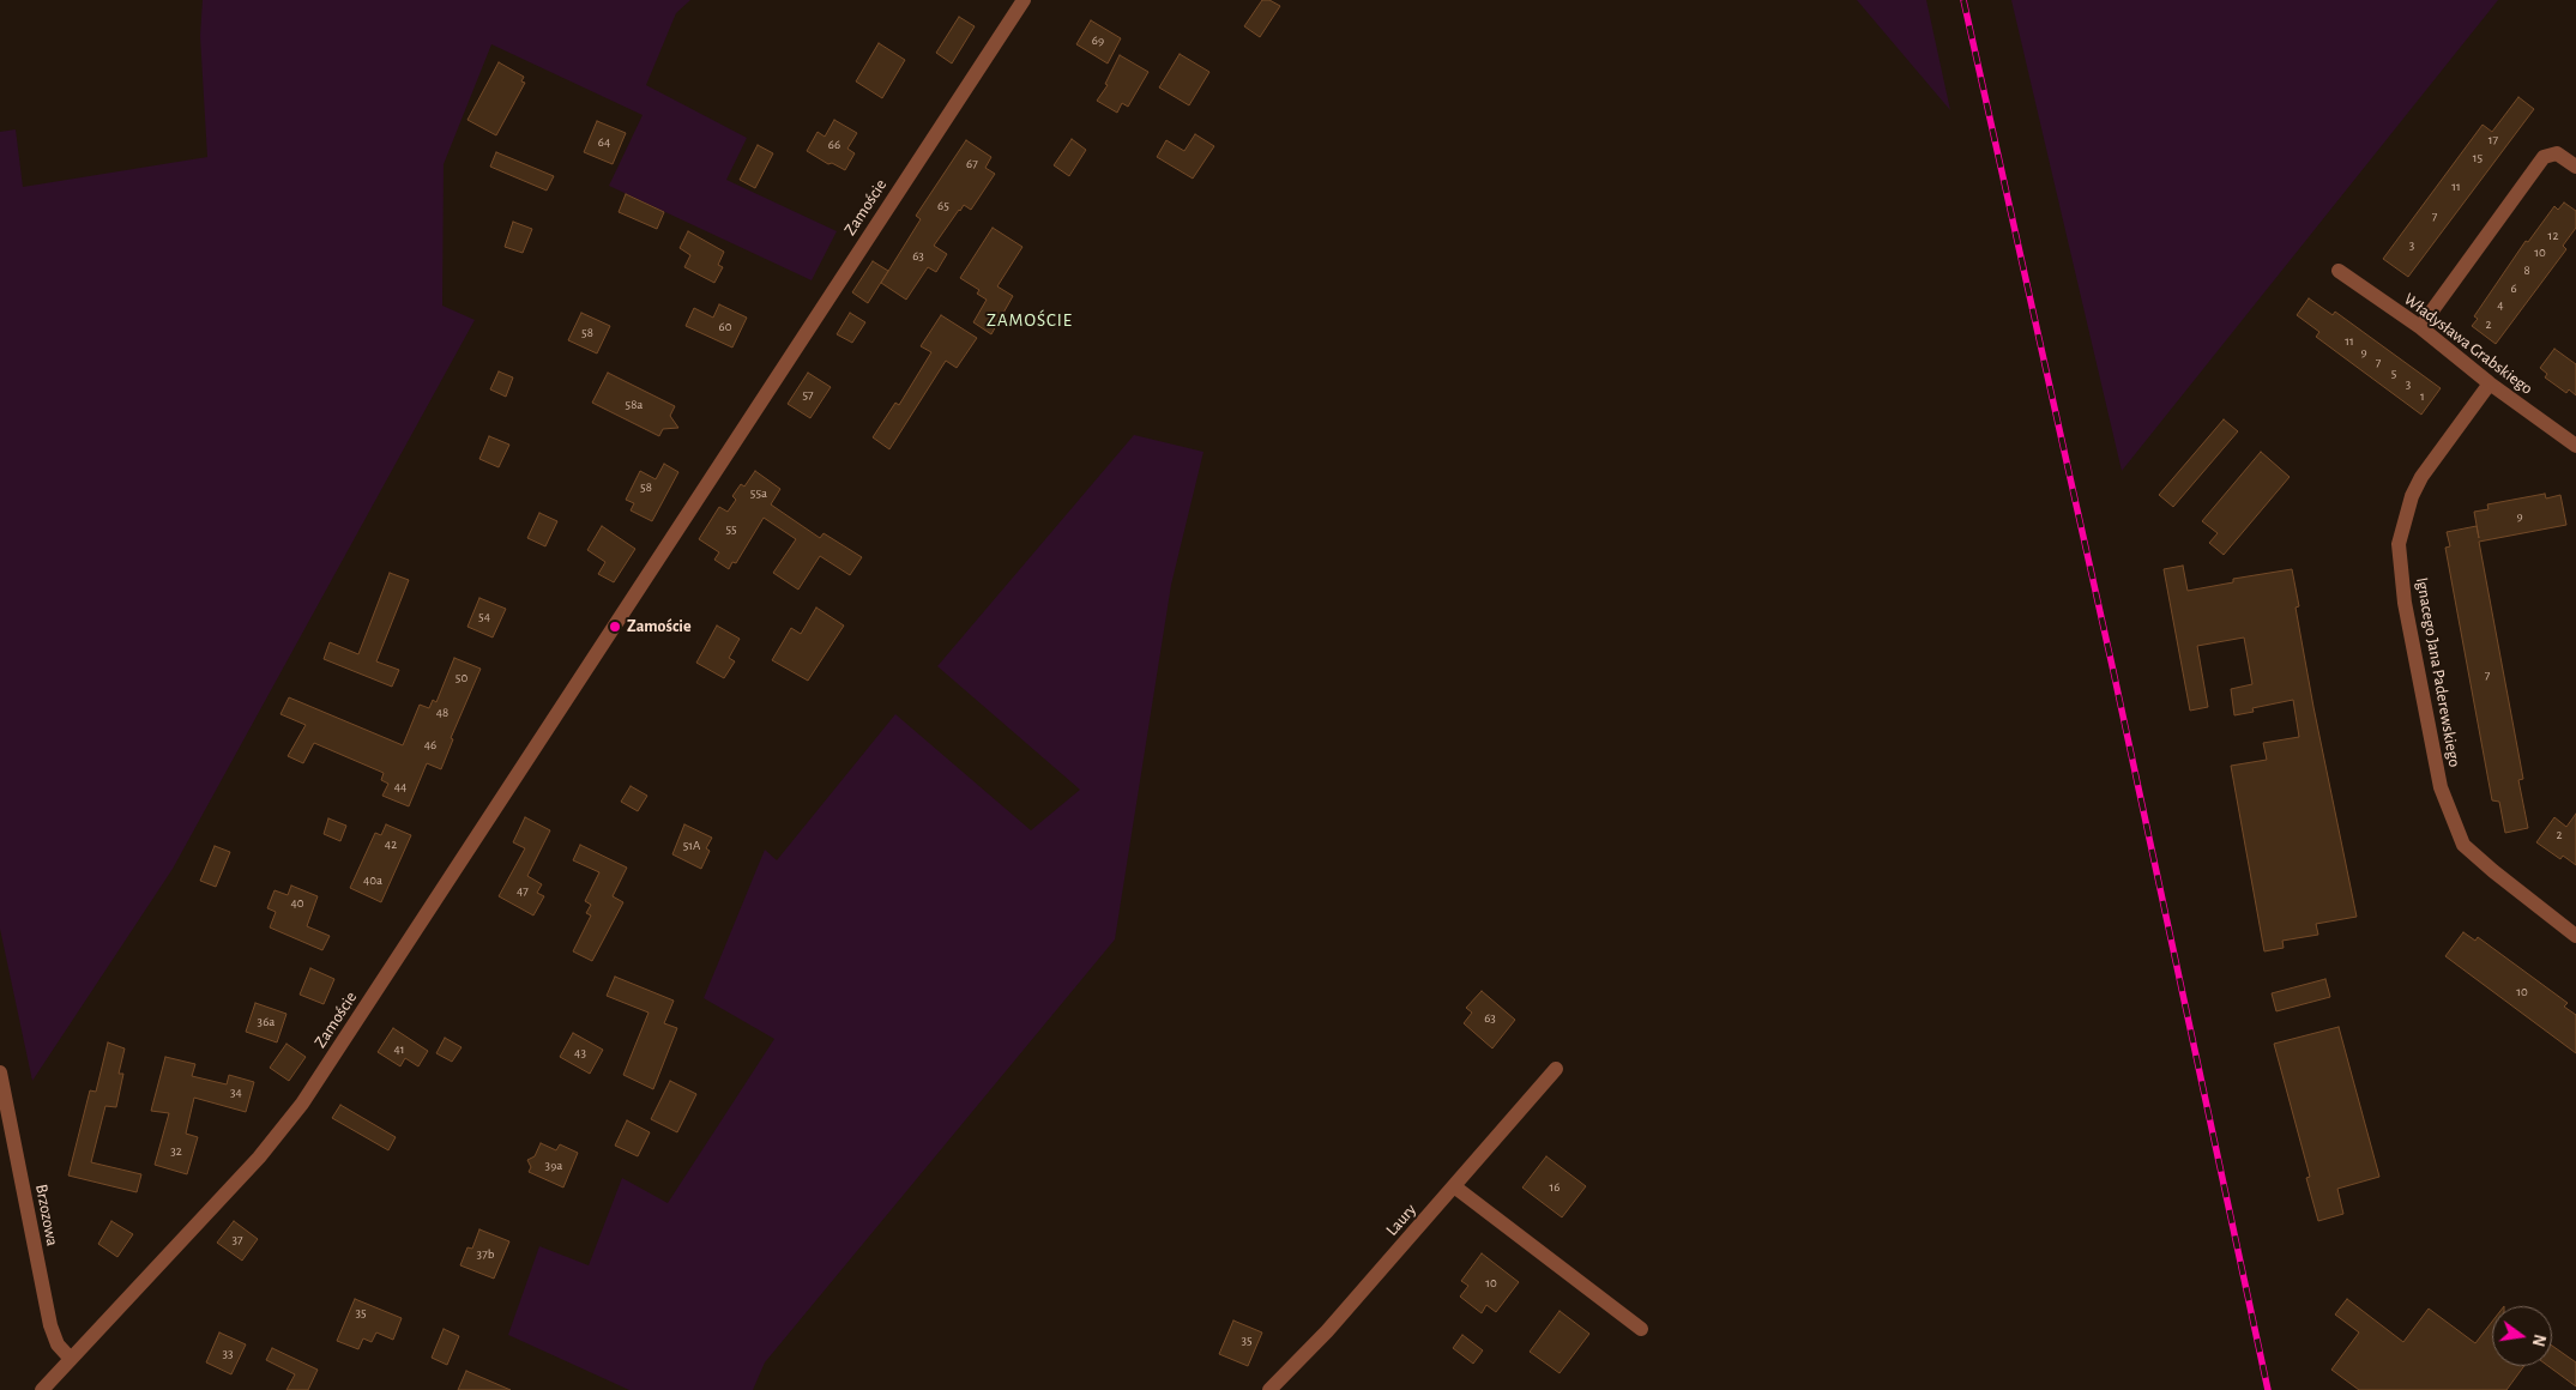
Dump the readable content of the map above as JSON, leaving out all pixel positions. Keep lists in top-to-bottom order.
{
  "streets": {
    "street": [
      "Zamoście",
      "Władysława Grabskiego",
      "Ignacego Jana Paderewskiego",
      "Brzozowa",
      "Laury"
    ]
  },
  "crossings": [
    ["Zamoście", "Brzozowa"],
    ["Władysława Grabskiego", "Ignacego Jana Paderewskiego"]
  ],
  "districts": ["ZAMOŚCIE"],
  "places": ["Zamoście"],
  "house_numbers": [
    "69",
    "17",
    "64",
    "66",
    "15",
    "67",
    "11",
    "65",
    "7",
    "12",
    "3",
    "10",
    "63",
    "8",
    "6",
    "4",
    "2",
    "60",
    "58",
    "11",
    "9",
    "7",
    "5",
    "3",
    "57",
    "1",
    "58a",
    "58",
    "55a",
    "9",
    "55",
    "54",
    "7",
    "50",
    "48",
    "46",
    "44",
    "2",
    "42",
    "51A",
    "40a",
    "47",
    "40",
    "10",
    "63",
    "36a",
    "41",
    "43",
    "34",
    "32",
    "39a",
    "16",
    "37",
    "37b",
    "10",
    "35",
    "35",
    "33"
  ],
  "north": "right"
}
